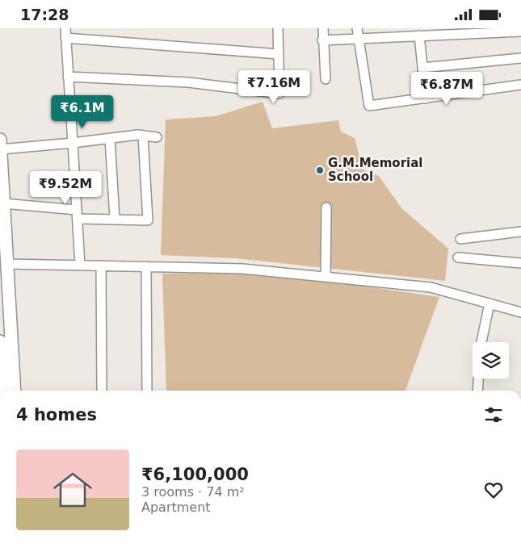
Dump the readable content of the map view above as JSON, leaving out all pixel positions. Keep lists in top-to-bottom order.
{
  "places": ["G.M.Memorial School"],
  "page": {
    "status": "17:28",
    "price": [
      "₹7.16M",
      "₹6.87M",
      "₹6.1M",
      "₹9.52M"
    ],
    "heading": "4 homes",
    "list": [
      {
        "name": "₹6,100,000",
        "note": "3 rooms · 74 m² · Apartment"
      }
    ]
  }
}
